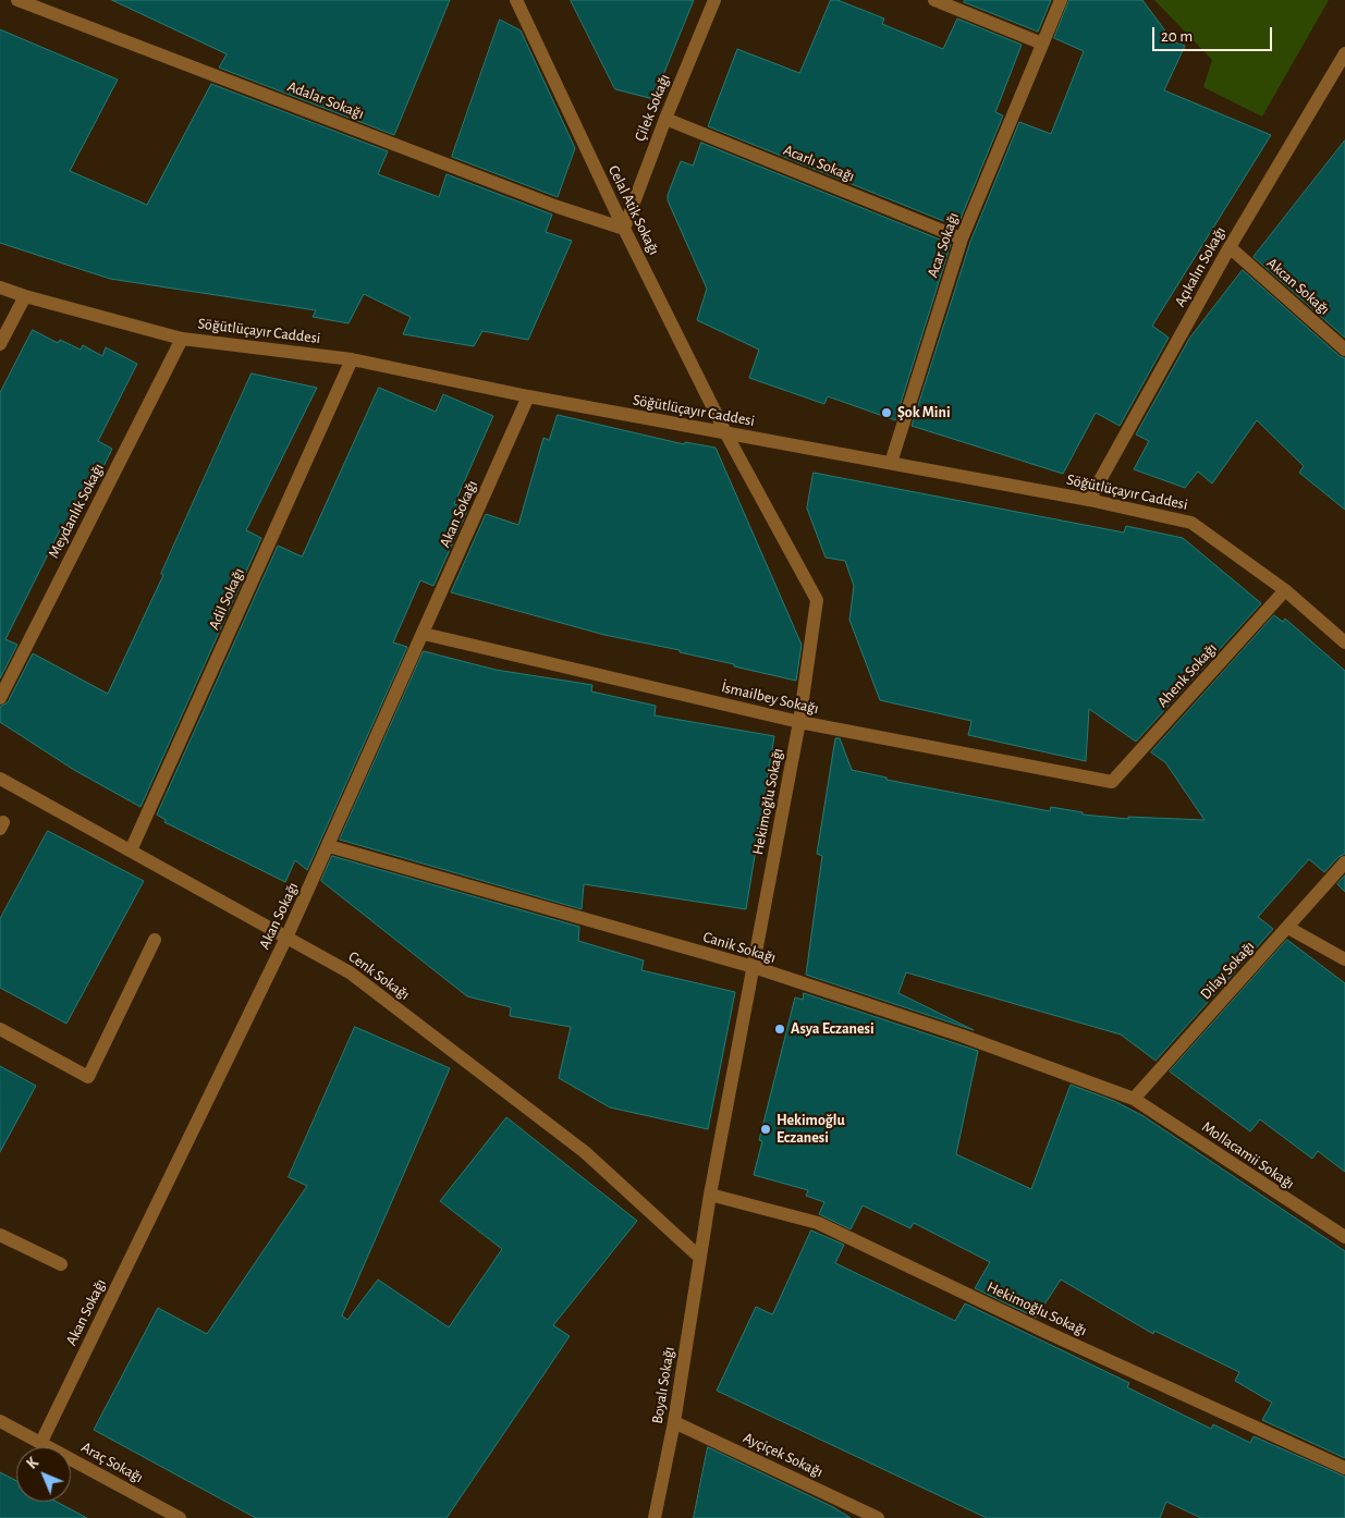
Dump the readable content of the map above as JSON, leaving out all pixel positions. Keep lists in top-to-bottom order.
{
  "streets": {
    "street": [
      "Adalar Sokağı",
      "Çilek Sokağı",
      "Acarlı Sokağı",
      "Celal Atik Sokağı",
      "Acar Sokağı",
      "Açıkalın Sokağı",
      "Akcan Sokağı",
      "Söğütlüçayır Caddesi",
      "Meydanlık Sokağı",
      "Akan Sokağı",
      "Adil Sokağı",
      "Ahenk Sokağı",
      "İsmailbey Sokağı",
      "Hekimoğlu Sokağı",
      "Canik Sokağı",
      "Dilay Sokağı",
      "Cenk Sokağı",
      "Mollacamii Sokağı",
      "Boyalı Sokağı",
      "Ayçiçek Sokağı",
      "Araç Sokağı"
    ]
  },
  "crossings": [
    ["Adalar Sokağı", "Çilek Sokağı"],
    ["Adalar Sokağı", "Celal Atik Sokağı"],
    ["Çilek Sokağı", "Acarlı Sokağı"],
    ["Çilek Sokağı", "Celal Atik Sokağı"],
    ["Acarlı Sokağı", "Acar Sokağı"],
    ["Celal Atik Sokağı", "Söğütlüçayır Caddesi"],
    ["Celal Atik Sokağı", "Hekimoğlu Sokağı"],
    ["Acar Sokağı", "Söğütlüçayır Caddesi"],
    ["Açıkalın Sokağı", "Akcan Sokağı"],
    ["Açıkalın Sokağı", "Söğütlüçayır Caddesi"],
    ["Söğütlüçayır Caddesi", "Meydanlık Sokağı"],
    ["Söğütlüçayır Caddesi", "Akan Sokağı"],
    ["Söğütlüçayır Caddesi", "Adil Sokağı"],
    ["Söğütlüçayır Caddesi", "Ahenk Sokağı"],
    ["Söğütlüçayır Caddesi", "Hekimoğlu Sokağı"],
    ["Akan Sokağı", "İsmailbey Sokağı"],
    ["Akan Sokağı", "Canik Sokağı"],
    ["Akan Sokağı", "Cenk Sokağı"],
    ["Akan Sokağı", "Araç Sokağı"],
    ["Adil Sokağı", "Cenk Sokağı"],
    ["Ahenk Sokağı", "İsmailbey Sokağı"],
    ["İsmailbey Sokağı", "Hekimoğlu Sokağı"],
    ["Hekimoğlu Sokağı", "Canik Sokağı"],
    ["Hekimoğlu Sokağı", "Cenk Sokağı"],
    ["Hekimoğlu Sokağı", "Boyalı Sokağı"],
    ["Canik Sokağı", "Dilay Sokağı"],
    ["Canik Sokağı", "Mollacamii Sokağı"],
    ["Dilay Sokağı", "Mollacamii Sokağı"],
    ["Cenk Sokağı", "Boyalı Sokağı"],
    ["Boyalı Sokağı", "Ayçiçek Sokağı"]
  ],
  "places": ["Şok Mini", "Asya Eczanesi", "Hekimoğlu Eczanesi"],
  "scale_bar": "20 m",
  "north": "top left"
}
